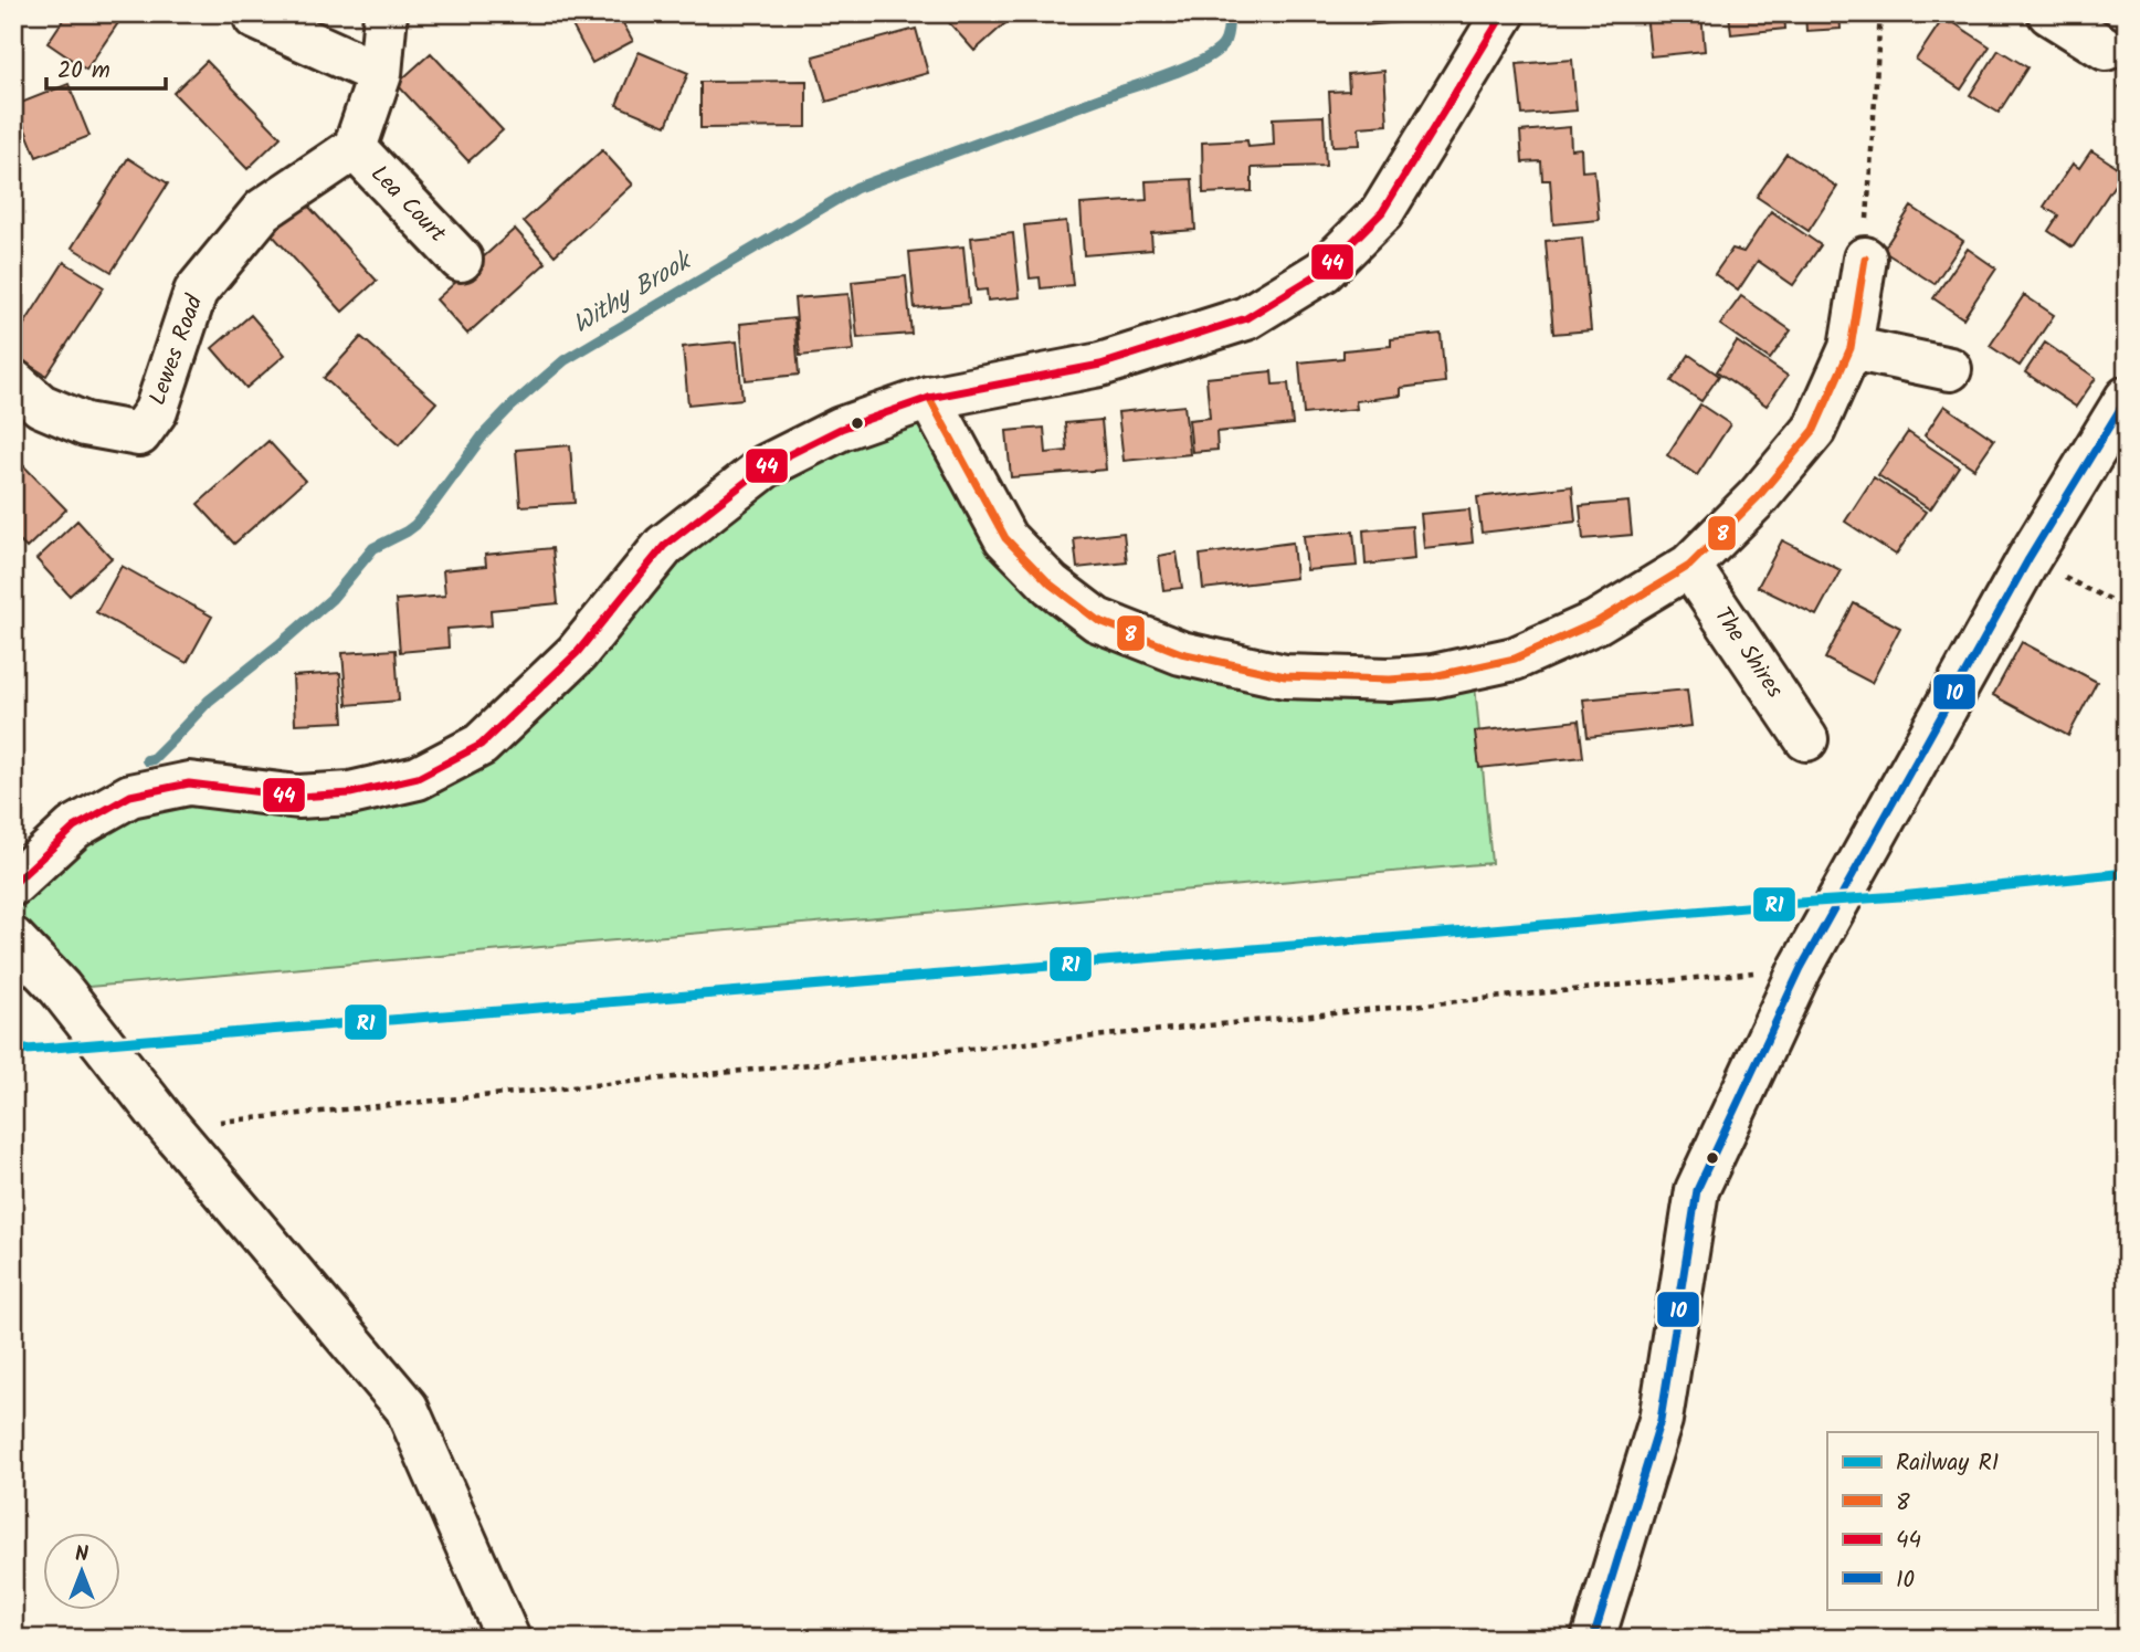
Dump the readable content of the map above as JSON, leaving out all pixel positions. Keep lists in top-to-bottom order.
{
  "streets": {
    "street": ["Lea Court", "Lewes Road", "The Shires"]
  },
  "crossings": [
    ["Lea Court", "Lewes Road"]
  ],
  "water": ["Withy Brook"],
  "lines": [
    "transit line 44",
    "transit line 8",
    "transit line 10",
    "rail line R1"
  ],
  "legend": [
    "Railway R1",
    "8",
    "44",
    "10"
  ],
  "scale_bar": "20 m",
  "north": "top"
}
